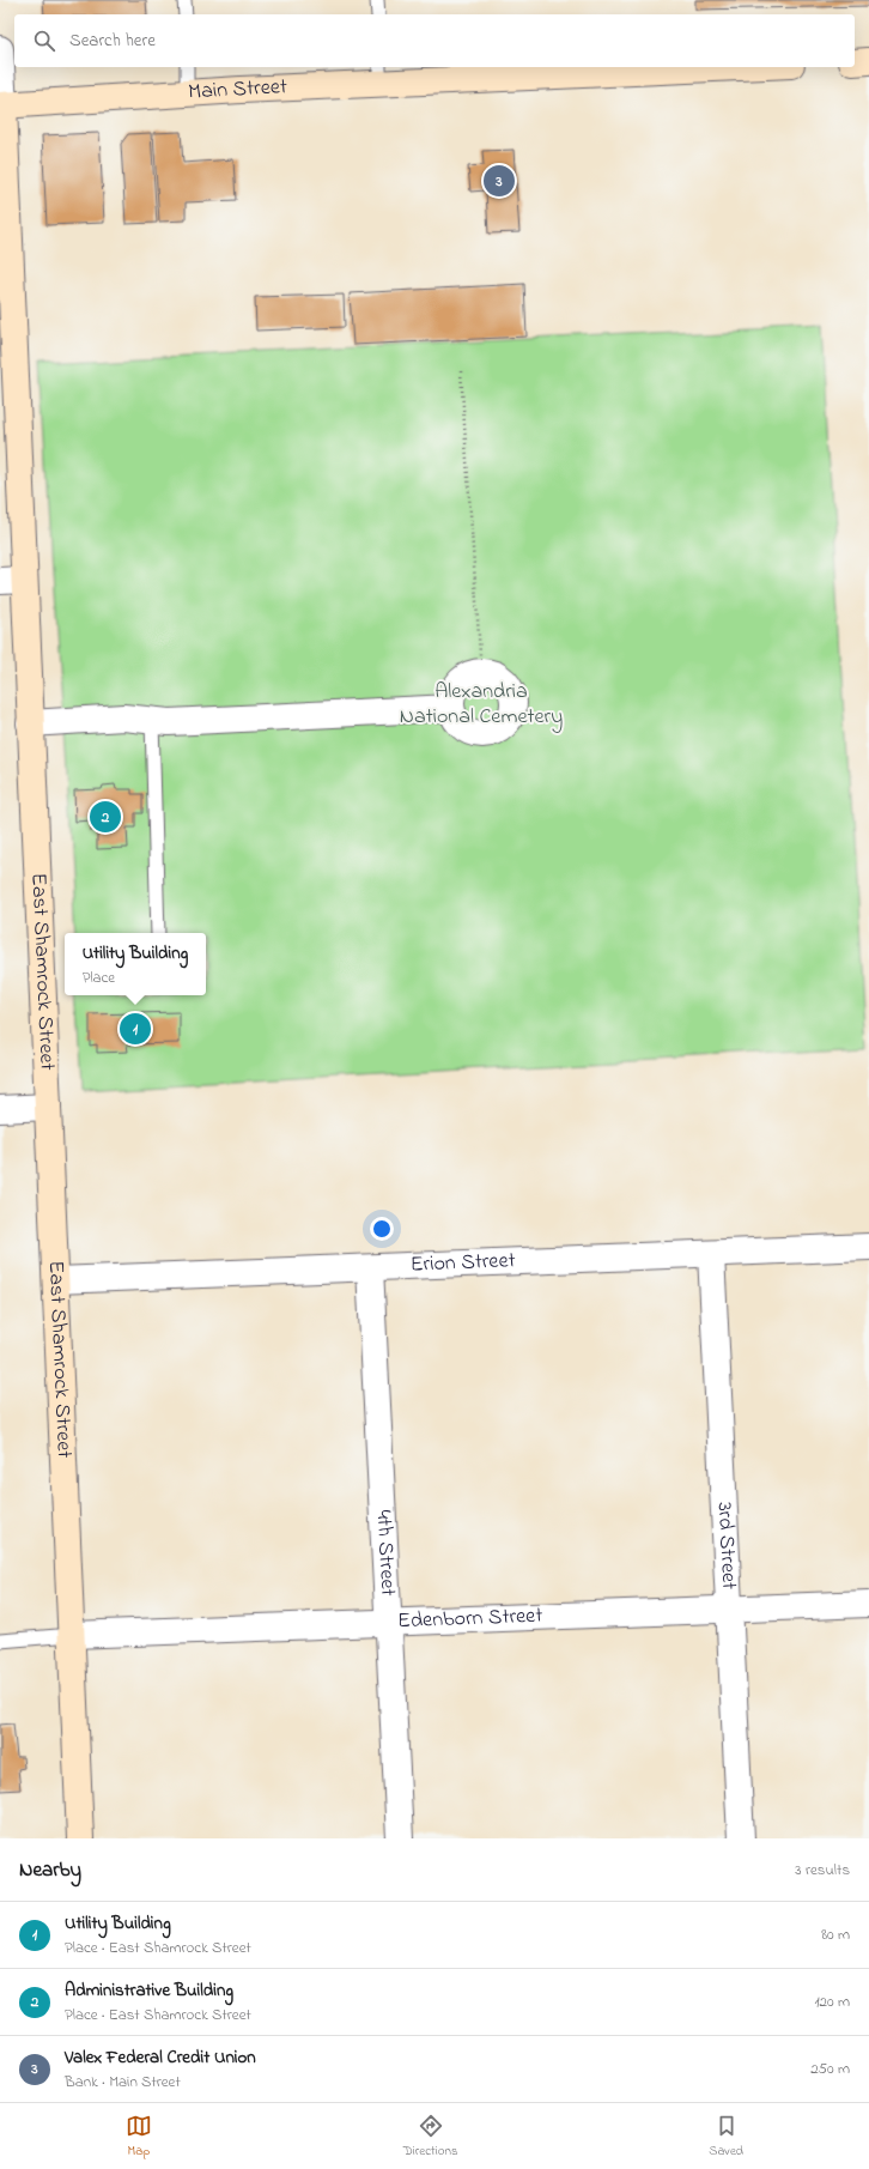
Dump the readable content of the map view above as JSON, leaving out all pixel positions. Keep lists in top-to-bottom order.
{
  "streets": {
    "main road": ["Main Street", "East Shamrock Street"],
    "street": [
      "Erion Street",
      "3rd Street",
      "4th Street",
      "Edenborn Street"
    ]
  },
  "crossings": [
    ["Main Street", "East Shamrock Street"],
    ["East Shamrock Street", "Erion Street"],
    ["East Shamrock Street", "Edenborn Street"],
    ["Erion Street", "3rd Street"],
    ["Erion Street", "4th Street"],
    ["3rd Street", "Edenborn Street"],
    ["4th Street", "Edenborn Street"]
  ],
  "parks": ["Alexandria National Cemetery"],
  "page": {
    "search": "Search here",
    "pins": ["3", "2", "1"],
    "popup": ["Utility Building", "Place"],
    "heading": ["Nearby", "3 results"],
    "list": [
      {
        "mark": "1",
        "name": "Utility Building",
        "note": "Place · East Shamrock Street",
        "value": "80 m"
      },
      {
        "mark": "2",
        "name": "Administrative Building",
        "note": "Place · East Shamrock Street",
        "value": "120 m"
      },
      {
        "mark": "3",
        "name": "Valex Federal Credit Union",
        "note": "Bank · Main Street",
        "value": "250 m"
      }
    ],
    "nav": ["Map", "Directions", "Saved"]
  }
}
